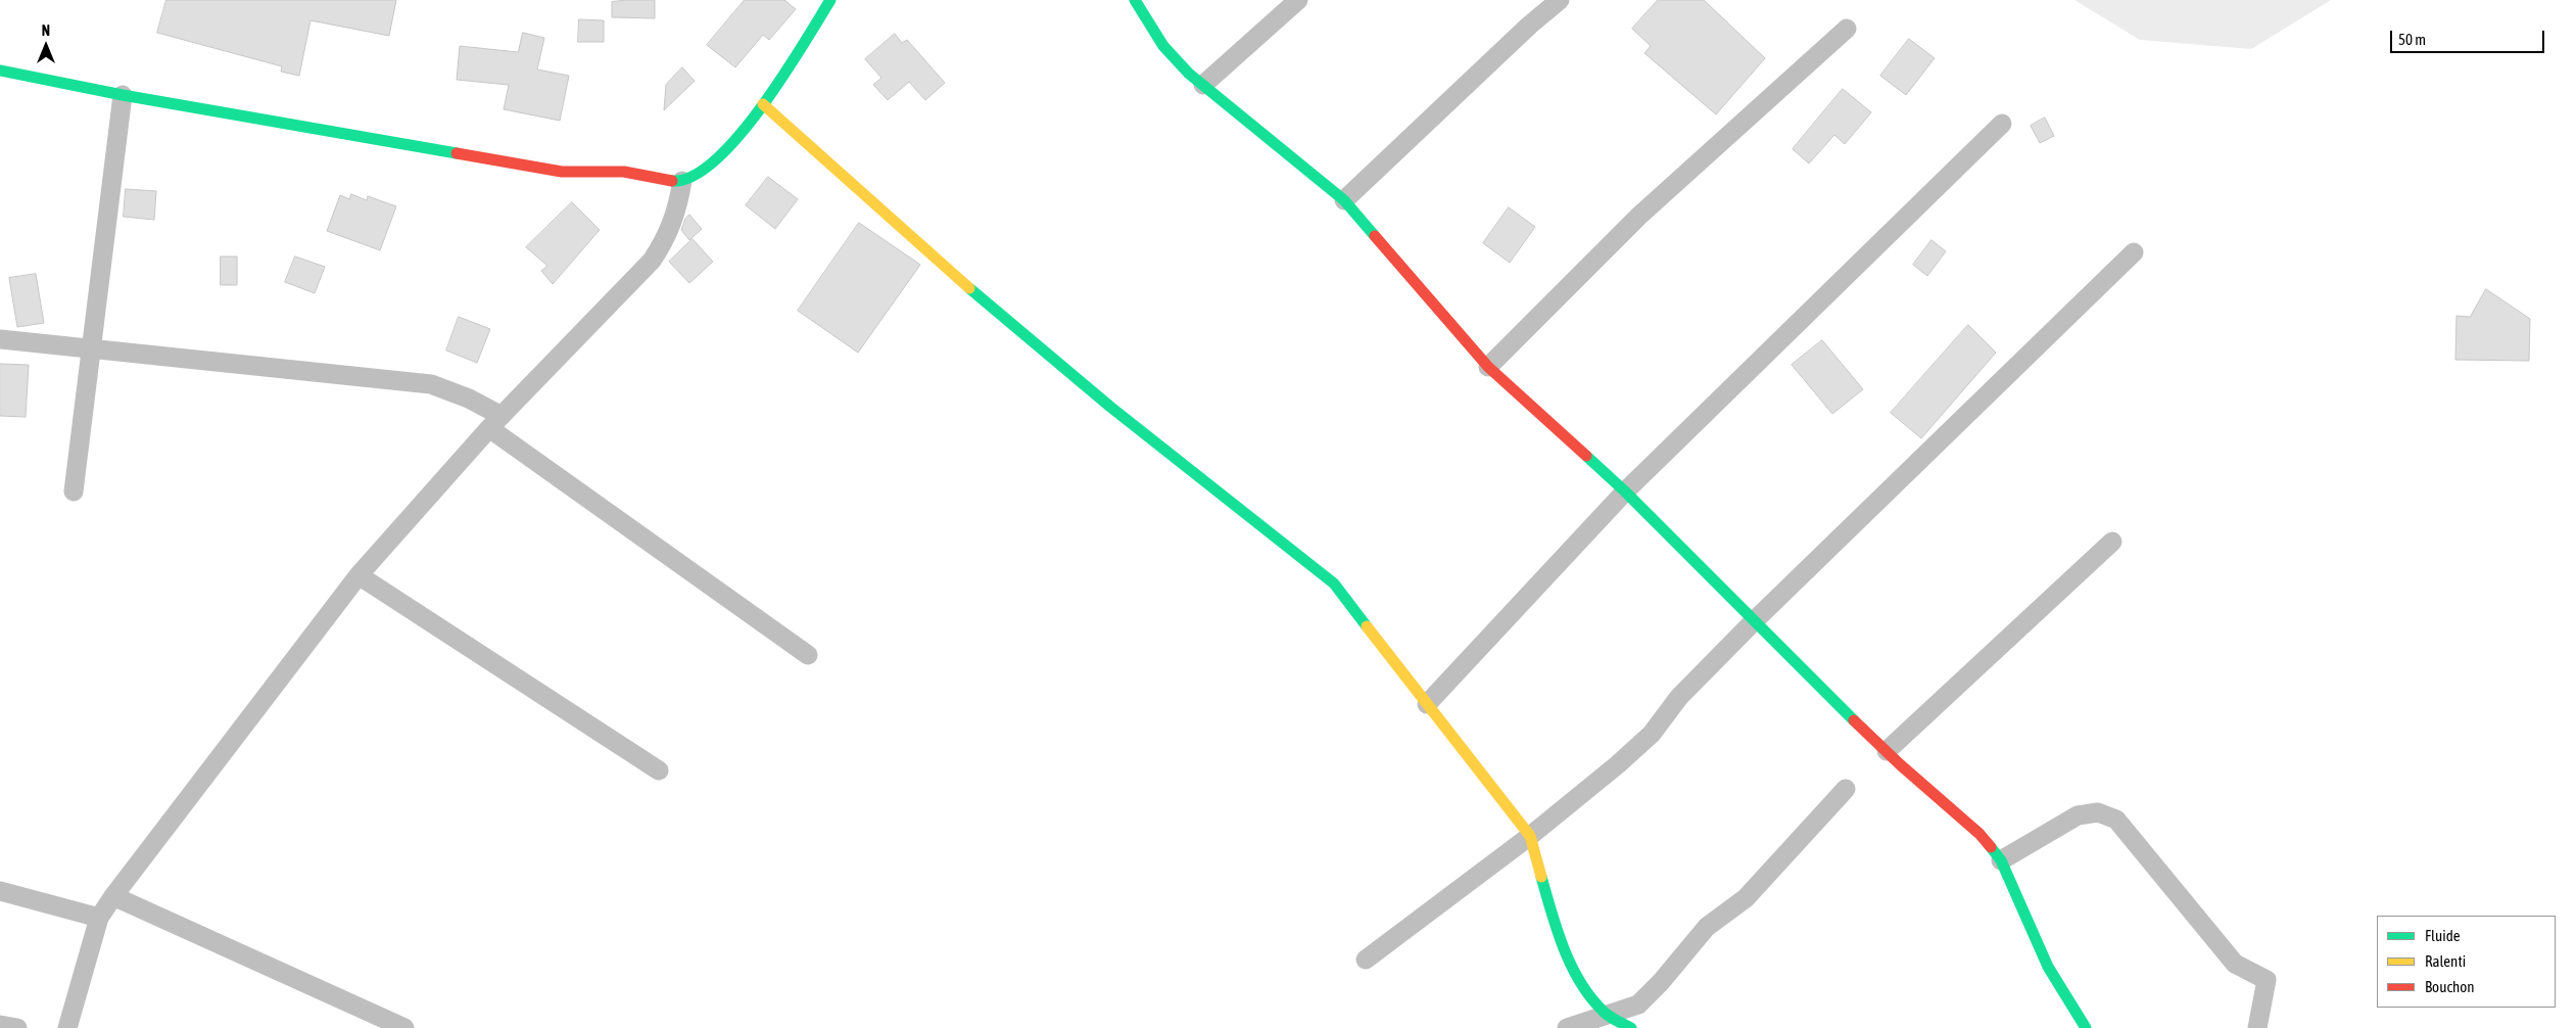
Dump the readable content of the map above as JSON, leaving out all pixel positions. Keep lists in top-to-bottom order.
{
  "legend": ["Fluide", "Ralenti", "Bouchon"],
  "scale_bar": "50 m",
  "north": "top"
}
